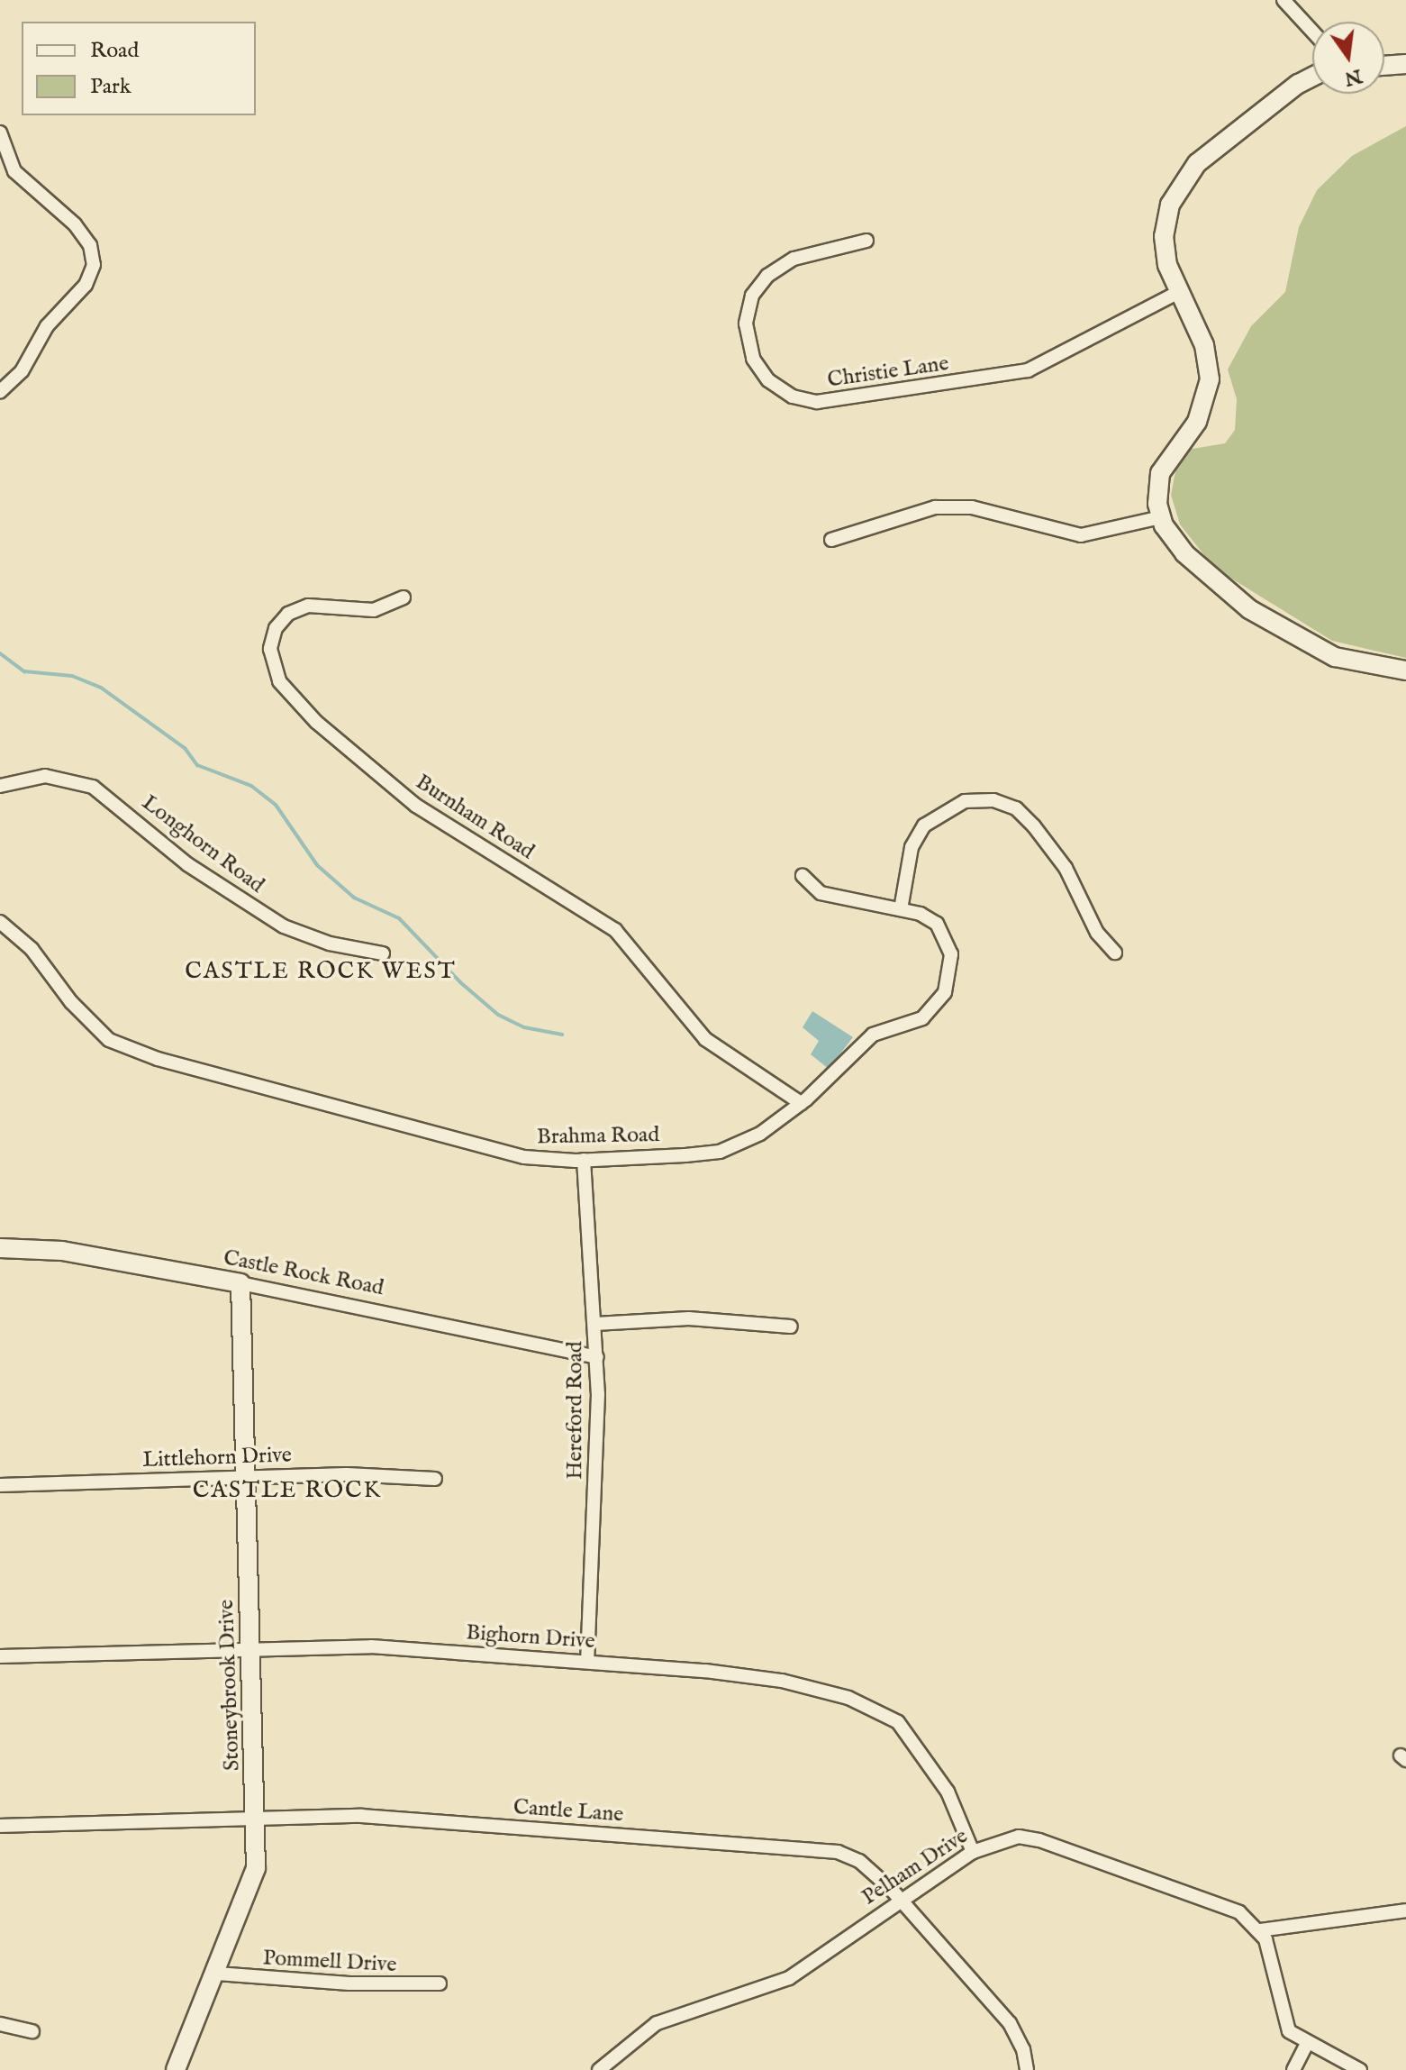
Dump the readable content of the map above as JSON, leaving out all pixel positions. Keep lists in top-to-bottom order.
{
  "streets": {
    "street": [
      "Christie Lane",
      "Burnham Road",
      "Longhorn Road",
      "Brahma Road",
      "Castle Rock Road",
      "Hereford Road",
      "Littlehorn Drive",
      "Bighorn Drive",
      "Stoneybrook Drive",
      "Cantle Lane",
      "Pelham Drive",
      "Pommell Drive"
    ]
  },
  "crossings": [
    ["Burnham Road", "Brahma Road"],
    ["Brahma Road", "Hereford Road"],
    ["Castle Rock Road", "Hereford Road"],
    ["Castle Rock Road", "Stoneybrook Drive"],
    ["Hereford Road", "Bighorn Drive"],
    ["Littlehorn Drive", "Stoneybrook Drive"],
    ["Bighorn Drive", "Stoneybrook Drive"],
    ["Bighorn Drive", "Pelham Drive"],
    ["Stoneybrook Drive", "Cantle Lane"],
    ["Stoneybrook Drive", "Pommell Drive"],
    ["Cantle Lane", "Pelham Drive"]
  ],
  "districts": ["CASTLE ROCK WEST", "CASTLE ROCK"],
  "legend": ["Road", "Park"],
  "north": "bottom"
}
